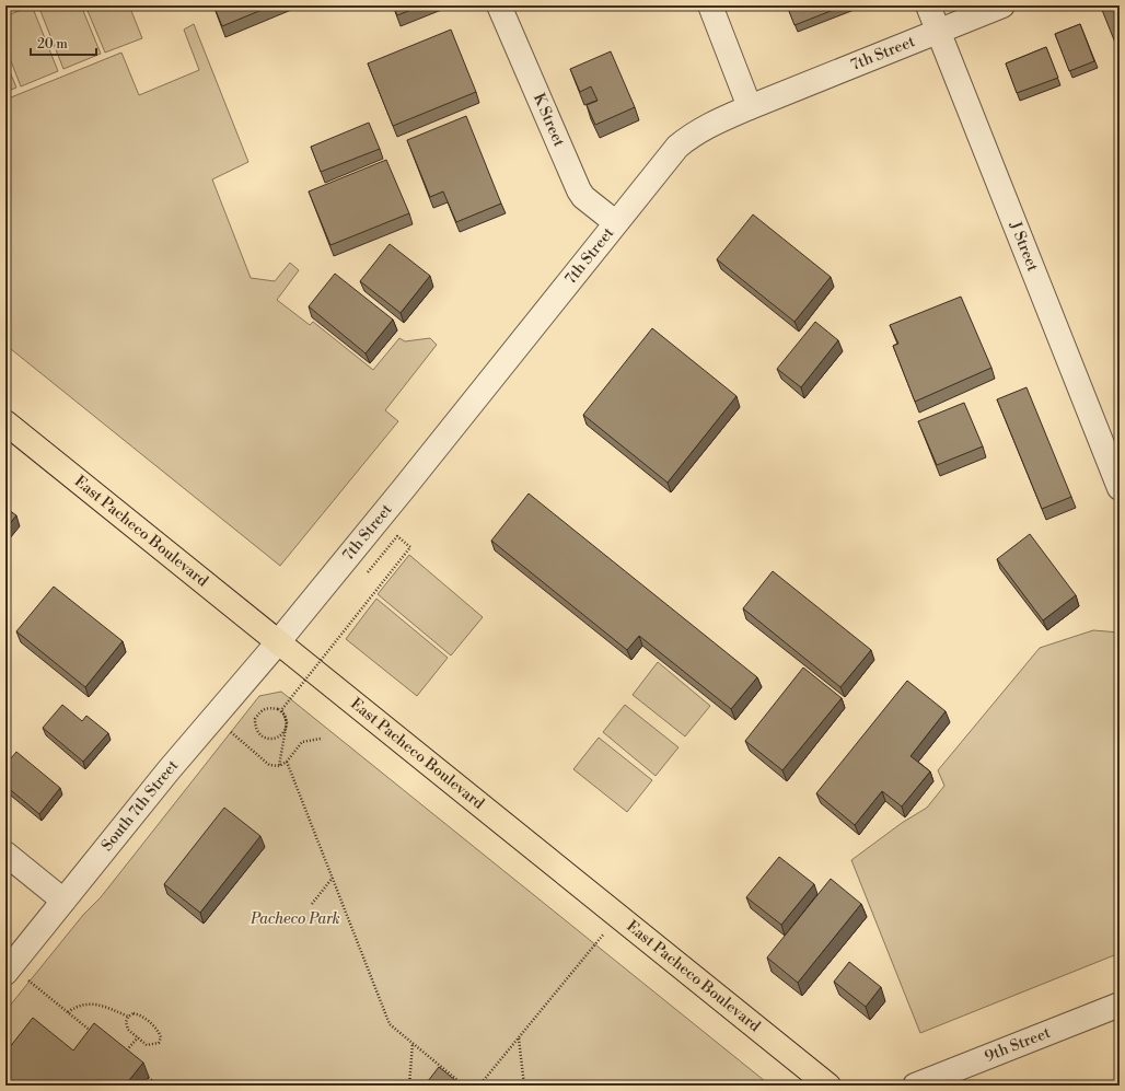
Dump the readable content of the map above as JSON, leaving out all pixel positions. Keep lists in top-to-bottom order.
{
  "streets": {
    "highway": ["East Pacheco Boulevard"],
    "street": [
      "7th Street",
      "K Street",
      "J Street",
      "South 7th Street",
      "9th Street"
    ]
  },
  "crossings": [
    ["7th Street", "K Street"],
    ["7th Street", "J Street"],
    ["7th Street", "East Pacheco Boulevard"],
    ["7th Street", "South 7th Street"],
    ["East Pacheco Boulevard", "South 7th Street"]
  ],
  "parks": ["Pacheco Park"],
  "scale_bar": "20 m"
}
